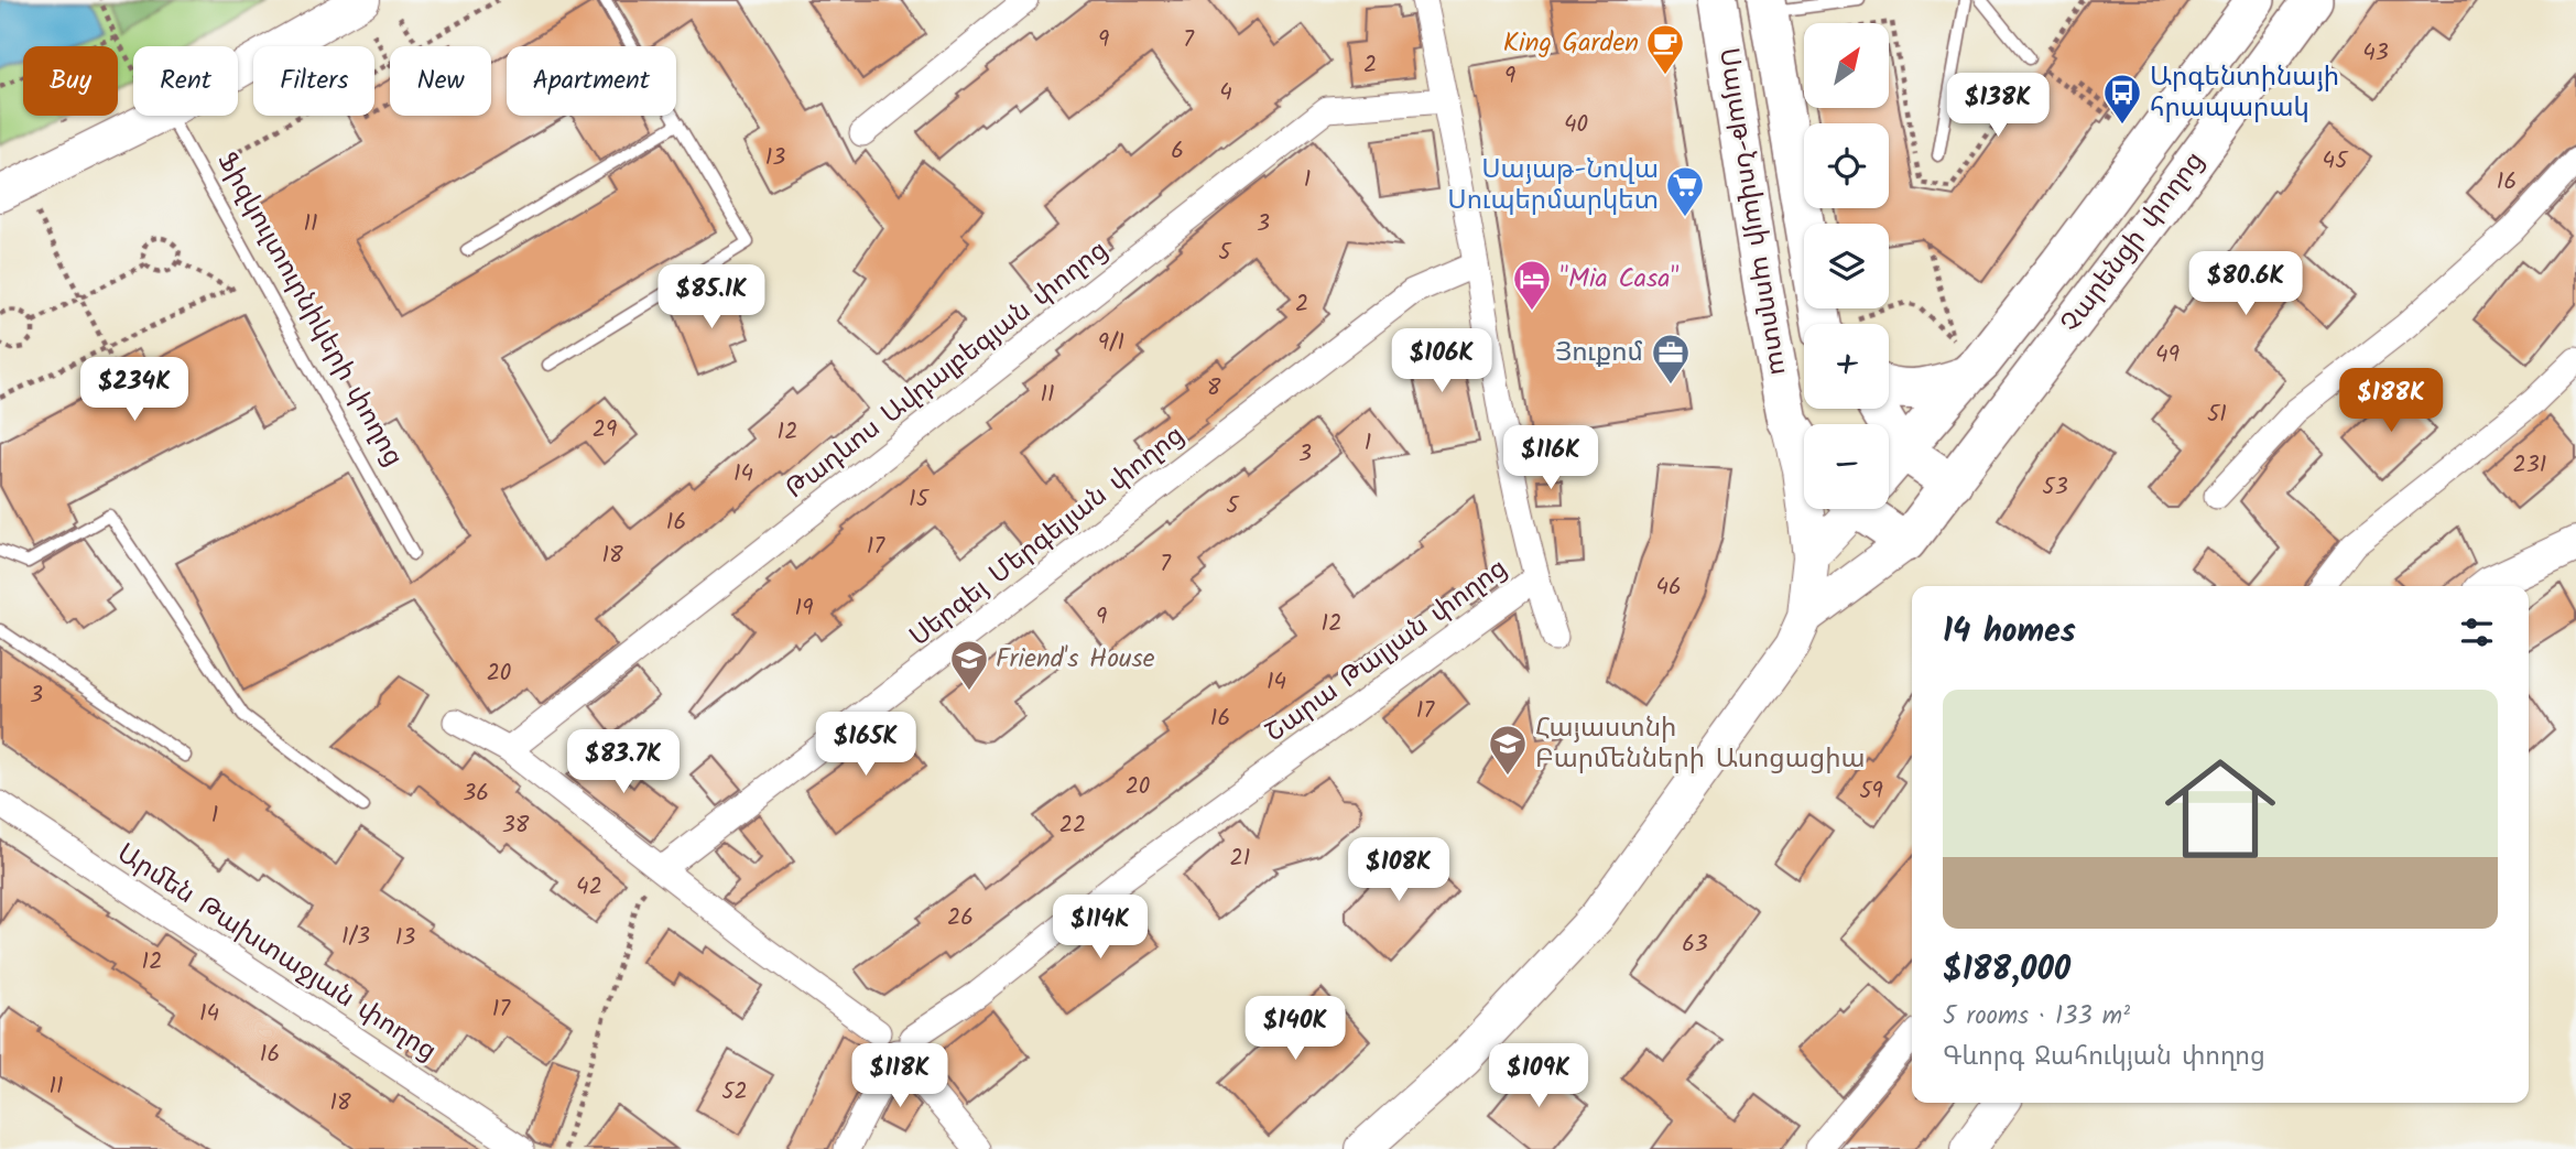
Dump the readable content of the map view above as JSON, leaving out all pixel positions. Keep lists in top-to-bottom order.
{
  "streets": {
    "main road": ["Սայաթ-Նովայի պողոտա", "Չարենցի փողոց"],
    "street": [
      "Թադևոս Ավդալբեգյան փողոց",
      "Սերգեյ Մերգելյան փողոց",
      "Շարա Թալյան փողոց",
      "Արմեն Թախտաջյան փողոց"
    ],
    "lane": ["Ֆիզկուլտուրնիկերի փողոց"]
  },
  "crossings": [
    ["Սայաթ-Նովայի պողոտա", "Չարենցի փողոց"],
    ["Թադևոս Ավդալբեգյան փողոց", "Շարա Թալյան փողոց"],
    ["Սերգեյ Մերգելյան փողոց", "Շարա Թալյան փողոց"]
  ],
  "places": {
    "cafe": ["King Garden"],
    "bus stop": ["Արգենտինայի հրապարակ"],
    "supermarket": ["Սայաթ-Նովա Սուպերմարկետ"],
    "hotel": ["\"Mia Casa\""],
    "office": ["Յուքոմ"],
    "school or university": ["Friend's House", "Հայաստնի Բարմենների Ասոցացիա"]
  },
  "house_numbers": [
    "9",
    "7",
    "43",
    "2",
    "9",
    "4",
    "40",
    "6",
    "13",
    "45",
    "1",
    "16",
    "11",
    "3",
    "5",
    "2",
    "9/1",
    "49",
    "8",
    "11",
    "51",
    "29",
    "12",
    "1",
    "3",
    "231",
    "14",
    "53",
    "15",
    "5",
    "16",
    "17",
    "18",
    "7",
    "46",
    "19",
    "9",
    "12",
    "20",
    "14",
    "3",
    "17",
    "16",
    "20",
    "59",
    "36",
    "1",
    "38",
    "22",
    "21",
    "42",
    "26",
    "1/3",
    "13",
    "63",
    "12",
    "17",
    "14",
    "16",
    "11",
    "52",
    "18"
  ],
  "north": "top right",
  "page": {
    "map_buttons": ["+", "−"],
    "chip": [
      "Buy",
      "Rent",
      "Filters",
      "New",
      "Apartment"
    ],
    "price": [
      "$138K",
      "$80.6K",
      "$85.1K",
      "$106K",
      "$234K",
      "$188K",
      "$116K",
      "$165K",
      "$83.7K",
      "$108K",
      "$114K",
      "$140K",
      "$118K",
      "$109K"
    ],
    "heading": "14 homes",
    "list": [
      {
        "name": "$188,000",
        "note": "5 rooms · 133 m² · Գևորգ Ջահուկյան փողոց"
      }
    ]
  }
}
